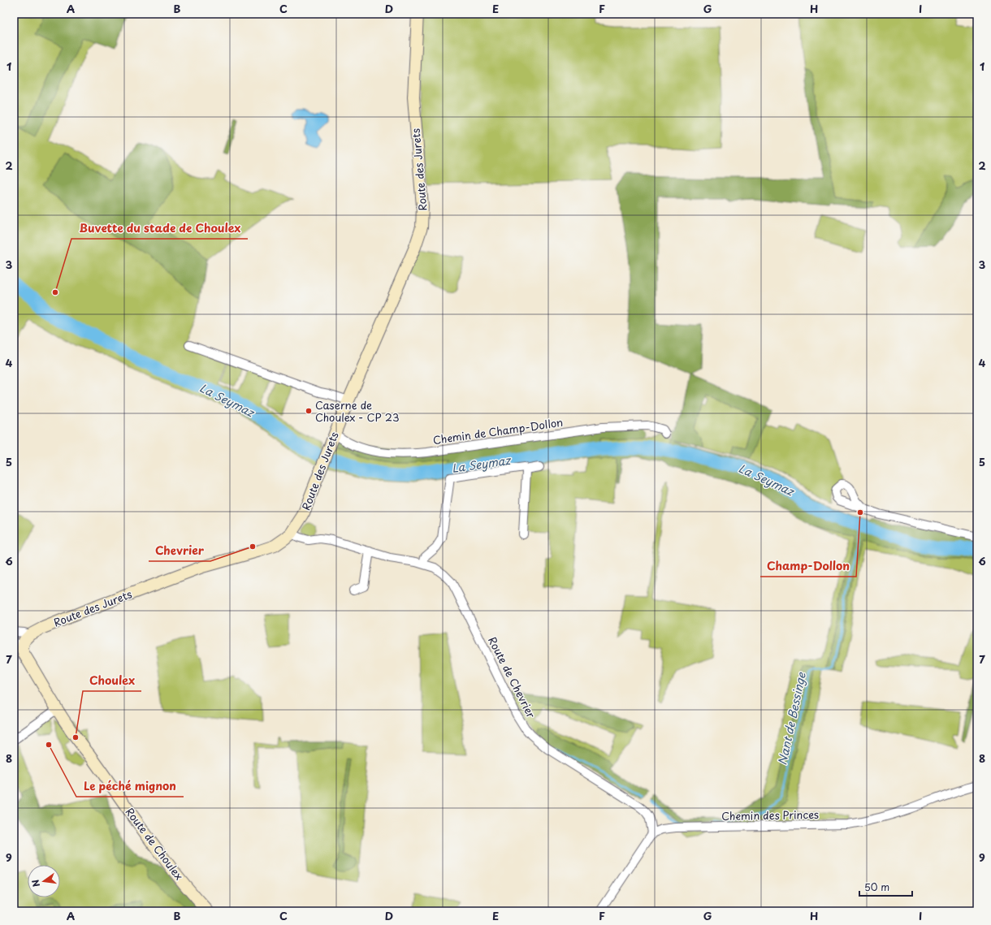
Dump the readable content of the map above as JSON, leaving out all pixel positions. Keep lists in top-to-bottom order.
{
  "streets": {
    "street": [
      "Route des Jurets",
      "Chemin de Champ-Dollon",
      "Route de Chevrier",
      "Chemin des Princes",
      "Route de Choulex"
    ]
  },
  "crossings": [
    ["Route des Jurets", "Chemin de Champ-Dollon"],
    ["Route des Jurets", "Route de Chevrier"],
    ["Route des Jurets", "Route de Choulex"],
    ["Route de Chevrier", "Chemin des Princes"]
  ],
  "water": ["La Seymaz", "Nant de Bessinge"],
  "places": [
    "Buvette du stade de Choulex",
    "Caserne de Choulex - CP 23",
    "Champ-Dollon",
    "Chevrier",
    "Choulex",
    "Le péché mignon"
  ],
  "scale_bar": "50 m",
  "north": "left",
  "grid": {
    "columns": [
      "A",
      "B",
      "C",
      "D",
      "E",
      "F",
      "G",
      "H",
      "I"
    ],
    "rows": [
      "1",
      "2",
      "3",
      "4",
      "5",
      "6",
      "7",
      "8",
      "9"
    ]
  }
}
